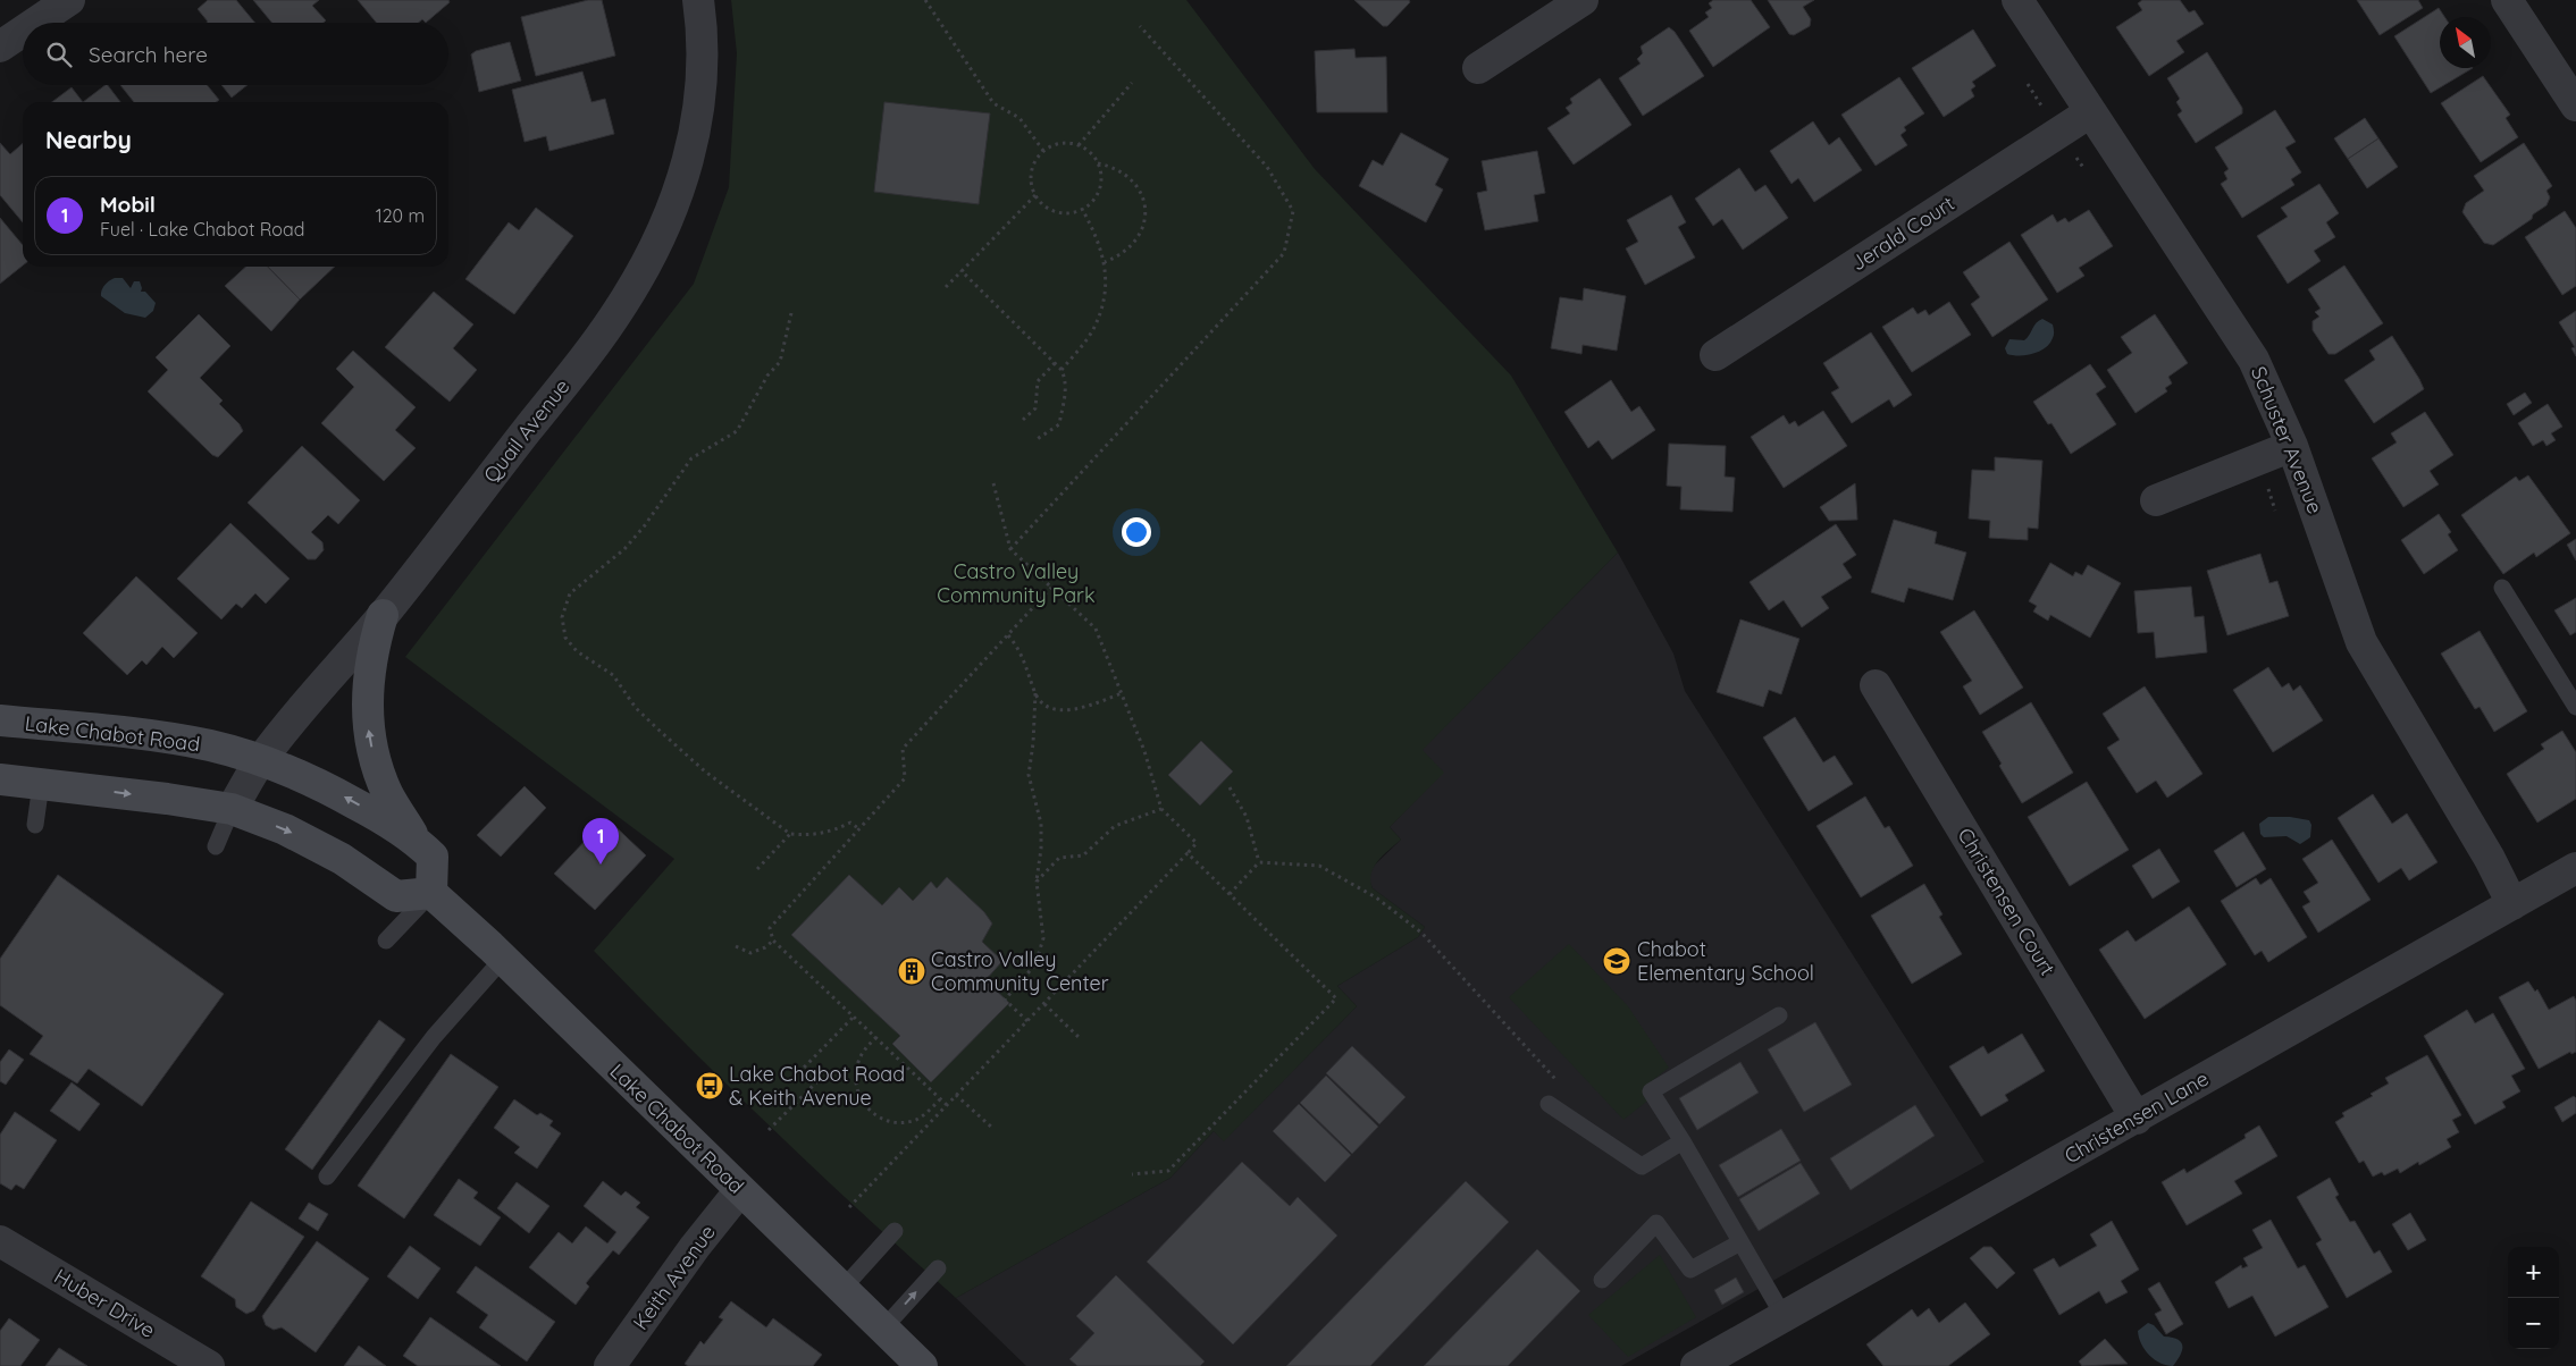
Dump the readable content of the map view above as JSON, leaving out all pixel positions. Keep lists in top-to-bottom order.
{
  "streets": {
    "main road": ["Lake Chabot Road"],
    "street": [
      "Jerald Court",
      "Quail Avenue",
      "Schuster Avenue",
      "Christensen Court",
      "Christensen Lane",
      "Keith Avenue",
      "Huber Drive"
    ]
  },
  "crossings": [
    ["Jerald Court", "Schuster Avenue"],
    ["Quail Avenue", "Lake Chabot Road"],
    ["Schuster Avenue", "Christensen Lane"],
    ["Lake Chabot Road", "Keith Avenue"],
    ["Christensen Court", "Christensen Lane"]
  ],
  "parks": ["Castro Valley Community Park"],
  "places": {
    "school or university": ["Chabot Elementary School"],
    "building": ["Castro Valley Community Center"],
    "bus stop": ["Lake Chabot Road & Keith Avenue"]
  },
  "north": "top left",
  "page": {
    "search": "Search here",
    "heading": "Nearby",
    "list": [
      {
        "mark": "1",
        "name": "Mobil",
        "note": "Fuel · Lake Chabot Road",
        "value": "120 m"
      }
    ],
    "pins": "1",
    "map_buttons": ["+", "−"]
  }
}
